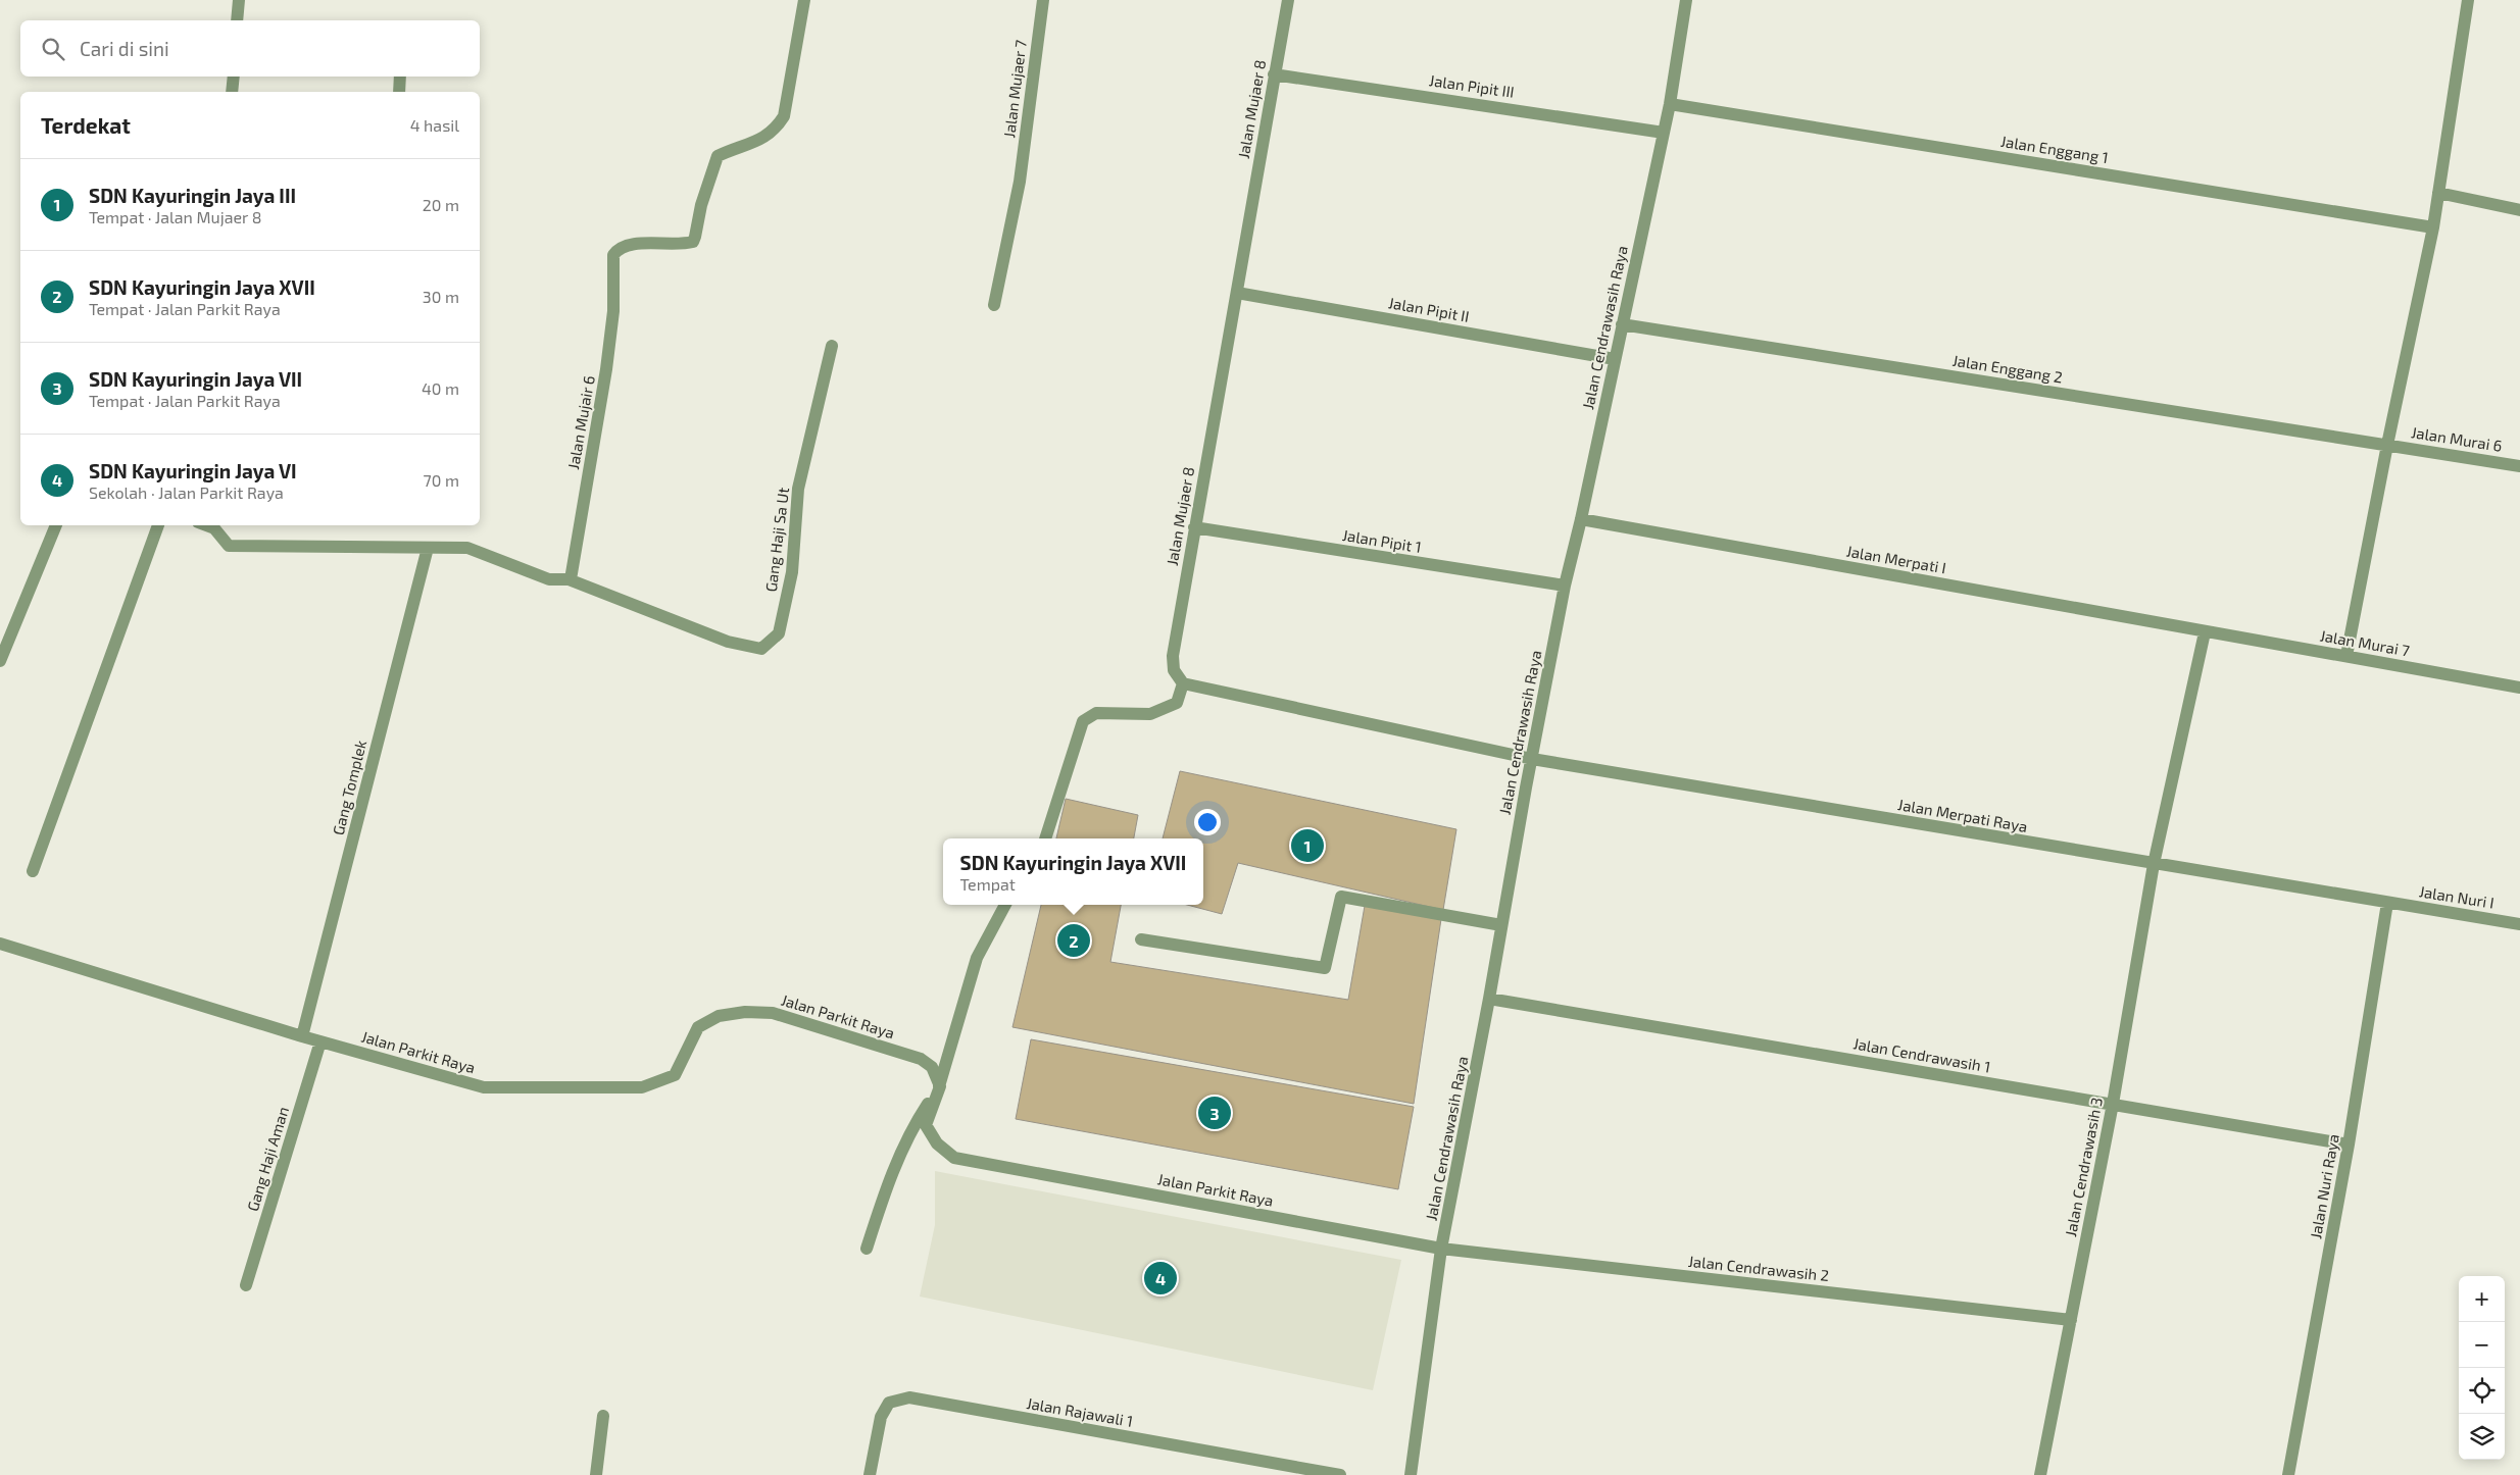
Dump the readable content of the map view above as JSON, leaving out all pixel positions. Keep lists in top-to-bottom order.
{
  "streets": {
    "street": [
      "Jalan Pipit III",
      "Jalan Mujaer 7",
      "Jalan Mujaer 8",
      "Jalan Enggang 1",
      "Jalan Pipit II",
      "Jalan Cendrawasih Raya",
      "Jalan Enggang 2",
      "Jalan Mujair 6",
      "Jalan Murai 6",
      "Gang Haji Sa Ut",
      "Jalan Pipit 1",
      "Jalan Merpati I",
      "Jalan Murai 7",
      "Gang Tomplek",
      "Jalan Merpati Raya",
      "Jalan Nuri I",
      "Jalan Parkit Raya",
      "Jalan Cendrawasih 1",
      "Gang Haji Aman",
      "Jalan Cendrawasih 3",
      "Jalan Nuri Raya",
      "Jalan Cendrawasih 2",
      "Jalan Rajawali 1"
    ]
  },
  "crossings": [
    ["Jalan Pipit III", "Jalan Mujaer 8"],
    ["Jalan Pipit III", "Jalan Cendrawasih Raya"],
    ["Jalan Mujaer 8", "Jalan Pipit II"],
    ["Jalan Mujaer 8", "Jalan Pipit 1"],
    ["Jalan Enggang 1", "Jalan Cendrawasih Raya"],
    ["Jalan Pipit II", "Jalan Cendrawasih Raya"],
    ["Jalan Cendrawasih Raya", "Jalan Enggang 2"],
    ["Jalan Cendrawasih Raya", "Jalan Pipit 1"],
    ["Jalan Cendrawasih Raya", "Jalan Merpati I"],
    ["Jalan Cendrawasih Raya", "Jalan Merpati Raya"],
    ["Jalan Cendrawasih Raya", "Jalan Parkit Raya"],
    ["Jalan Cendrawasih Raya", "Jalan Cendrawasih 1"],
    ["Jalan Cendrawasih Raya", "Jalan Cendrawasih 2"],
    ["Jalan Enggang 2", "Jalan Murai 6"],
    ["Jalan Mujair 6", "Gang Haji Sa Ut"],
    ["Jalan Merpati I", "Jalan Murai 7"],
    ["Jalan Merpati I", "Jalan Cendrawasih 3"],
    ["Jalan Murai 7", "Jalan Cendrawasih 3"],
    ["Gang Tomplek", "Jalan Parkit Raya"],
    ["Jalan Merpati Raya", "Jalan Nuri I"],
    ["Jalan Merpati Raya", "Jalan Cendrawasih 3"],
    ["Jalan Merpati Raya", "Jalan Nuri Raya"],
    ["Jalan Nuri I", "Jalan Nuri Raya"],
    ["Jalan Parkit Raya", "Gang Haji Aman"],
    ["Jalan Parkit Raya", "Jalan Cendrawasih 2"],
    ["Jalan Cendrawasih 1", "Jalan Cendrawasih 3"],
    ["Jalan Cendrawasih 1", "Jalan Nuri Raya"],
    ["Jalan Cendrawasih 3", "Jalan Cendrawasih 2"]
  ],
  "page": {
    "search": "Cari di sini",
    "heading": ["Terdekat", "4 hasil"],
    "list": [
      {
        "mark": "1",
        "name": "SDN Kayuringin Jaya III",
        "note": "Tempat · Jalan Mujaer 8",
        "value": "20 m"
      },
      {
        "mark": "2",
        "name": "SDN Kayuringin Jaya XVII",
        "note": "Tempat · Jalan Parkit Raya",
        "value": "30 m"
      },
      {
        "mark": "3",
        "name": "SDN Kayuringin Jaya VII",
        "note": "Tempat · Jalan Parkit Raya",
        "value": "40 m"
      },
      {
        "mark": "4",
        "name": "SDN Kayuringin Jaya VI",
        "note": "Sekolah · Jalan Parkit Raya",
        "value": "70 m"
      }
    ],
    "pins": [
      "1",
      "2",
      "3",
      "4"
    ],
    "popup": ["SDN Kayuringin Jaya XVII", "Tempat"],
    "map_buttons": ["+", "−"]
  }
}
